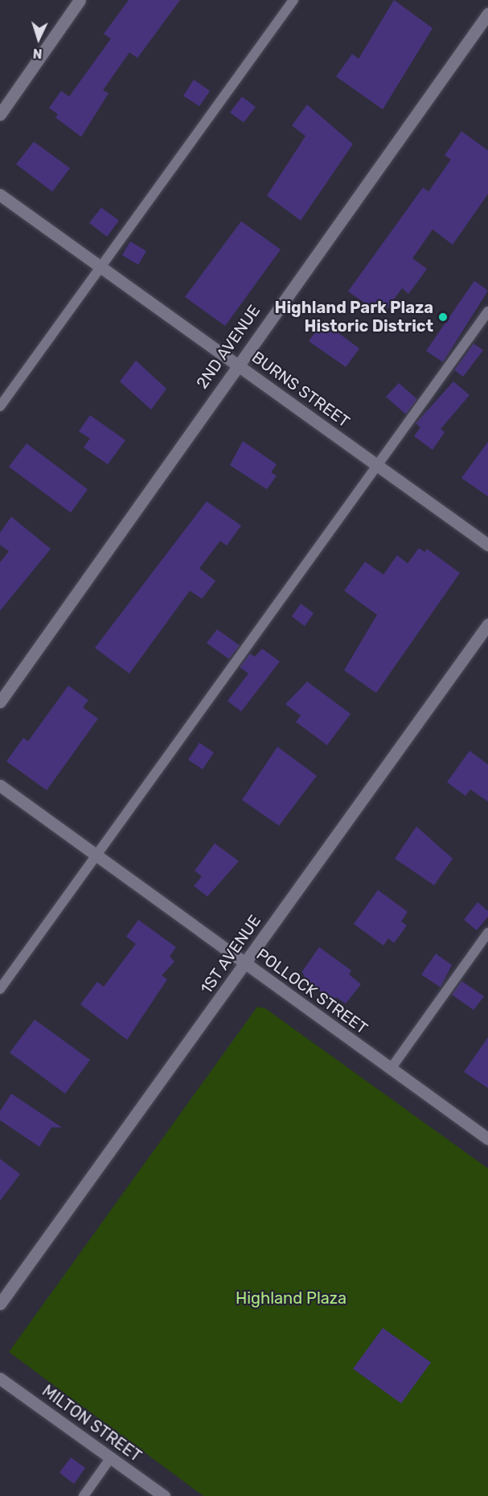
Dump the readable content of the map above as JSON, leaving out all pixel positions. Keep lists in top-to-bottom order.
{
  "streets": {
    "street": [
      "2ND AVENUE",
      "BURNS STREET",
      "1ST AVENUE",
      "POLLOCK STREET",
      "MILTON STREET"
    ]
  },
  "crossings": [
    ["2ND AVENUE", "BURNS STREET"],
    ["1ST AVENUE", "POLLOCK STREET"]
  ],
  "parks": ["Highland Plaza"],
  "places": ["Highland Park Plaza Historic District"],
  "north": "bottom"
}
